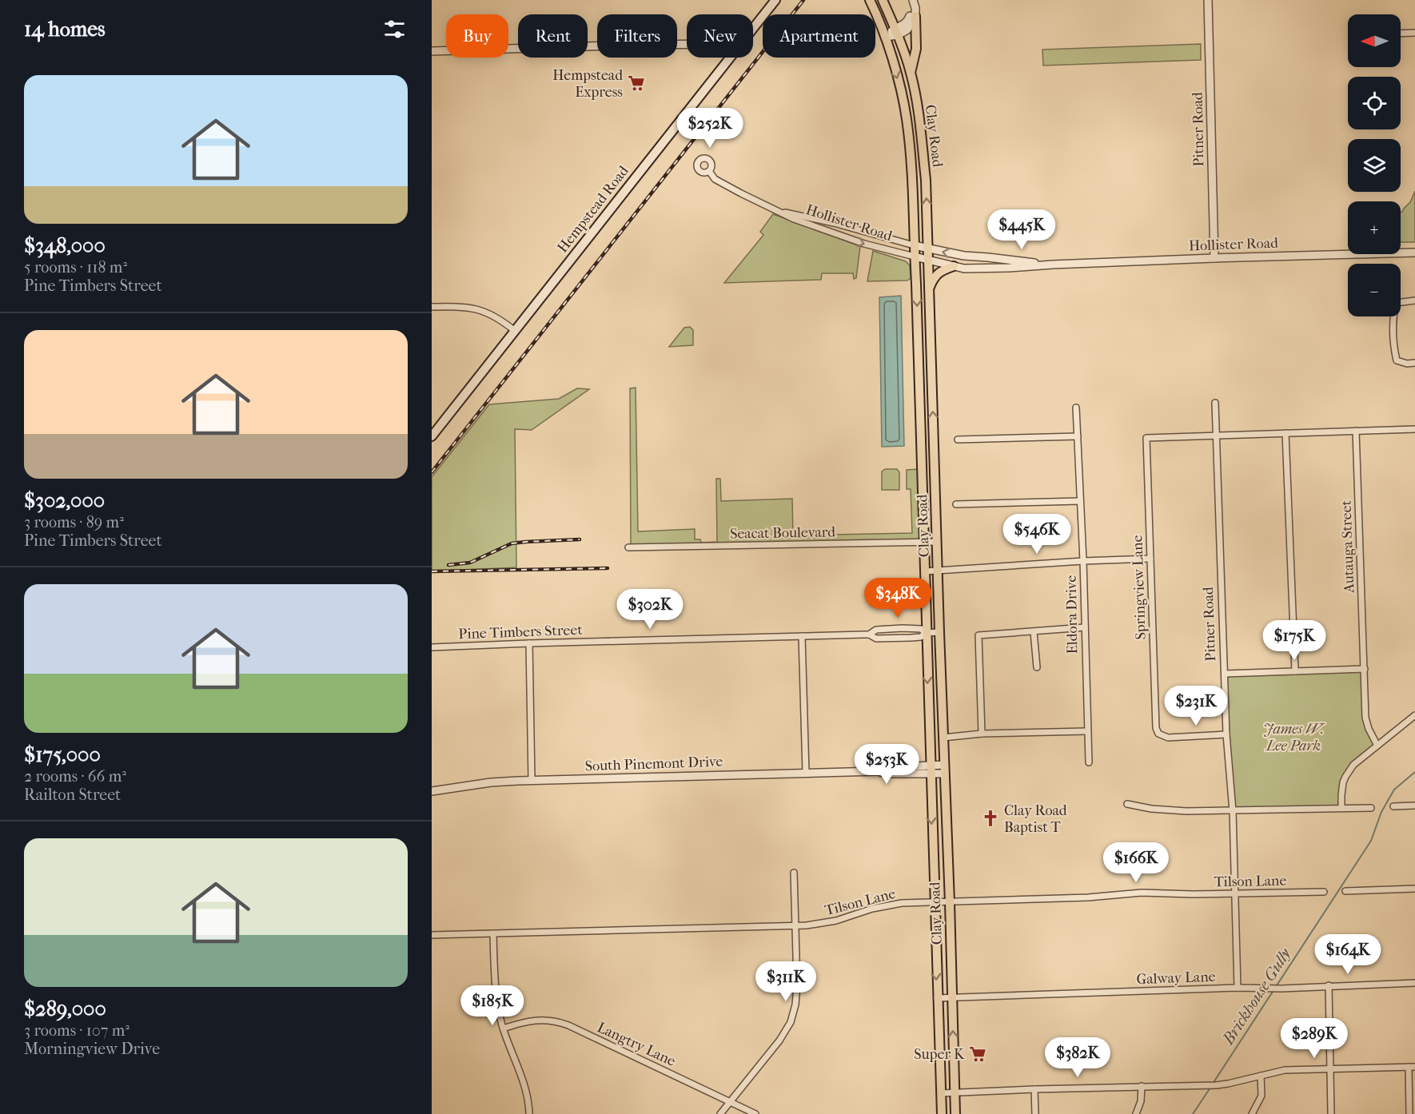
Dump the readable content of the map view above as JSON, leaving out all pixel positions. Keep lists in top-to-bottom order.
{
  "streets": {
    "main road": ["Clay Road", "Hempstead Road"],
    "street": [
      "Pitner Road",
      "Hollister Road",
      "Seacat Boulevard",
      "Autauga Street",
      "Springview Lane",
      "Eldora Drive",
      "Pine Timbers Street",
      "South Pinemont Drive",
      "Tilson Lane",
      "Galway Lane",
      "Langtry Lane"
    ]
  },
  "crossings": [
    ["Pitner Road", "Hollister Road"],
    ["Pitner Road", "Springview Lane"],
    ["Pitner Road", "Tilson Lane"],
    ["Pitner Road", "Galway Lane"],
    ["Clay Road", "Hollister Road"],
    ["Clay Road", "Seacat Boulevard"],
    ["Clay Road", "Pine Timbers Street"],
    ["Clay Road", "South Pinemont Drive"],
    ["Clay Road", "Tilson Lane"],
    ["Clay Road", "Galway Lane"]
  ],
  "water": ["Brickhouse Gully"],
  "parks": ["James W. Lee Park"],
  "places": {
    "supermarket": ["Hempstead Express", "Super K"],
    "church": ["Clay Road Baptist T"]
  },
  "north": "left",
  "page": {
    "heading": "14 homes",
    "map_buttons": ["+", "−"],
    "chip": [
      "Buy",
      "Rent",
      "Filters",
      "New",
      "Apartment"
    ],
    "list": [
      {
        "name": "$348,000",
        "note": "5 rooms · 118 m² · Pine Timbers Street"
      },
      {
        "name": "$302,000",
        "note": "3 rooms · 89 m² · Pine Timbers Street"
      },
      {
        "name": "$175,000",
        "note": "2 rooms · 66 m² · Railton Street"
      },
      {
        "name": "$289,000",
        "note": "3 rooms · 107 m² · Morningview Drive"
      }
    ],
    "price": [
      "$252K",
      "$445K",
      "$546K",
      "$348K",
      "$302K",
      "$175K",
      "$231K",
      "$253K",
      "$166K",
      "$164K",
      "$311K",
      "$185K",
      "$289K",
      "$382K"
    ]
  }
}
